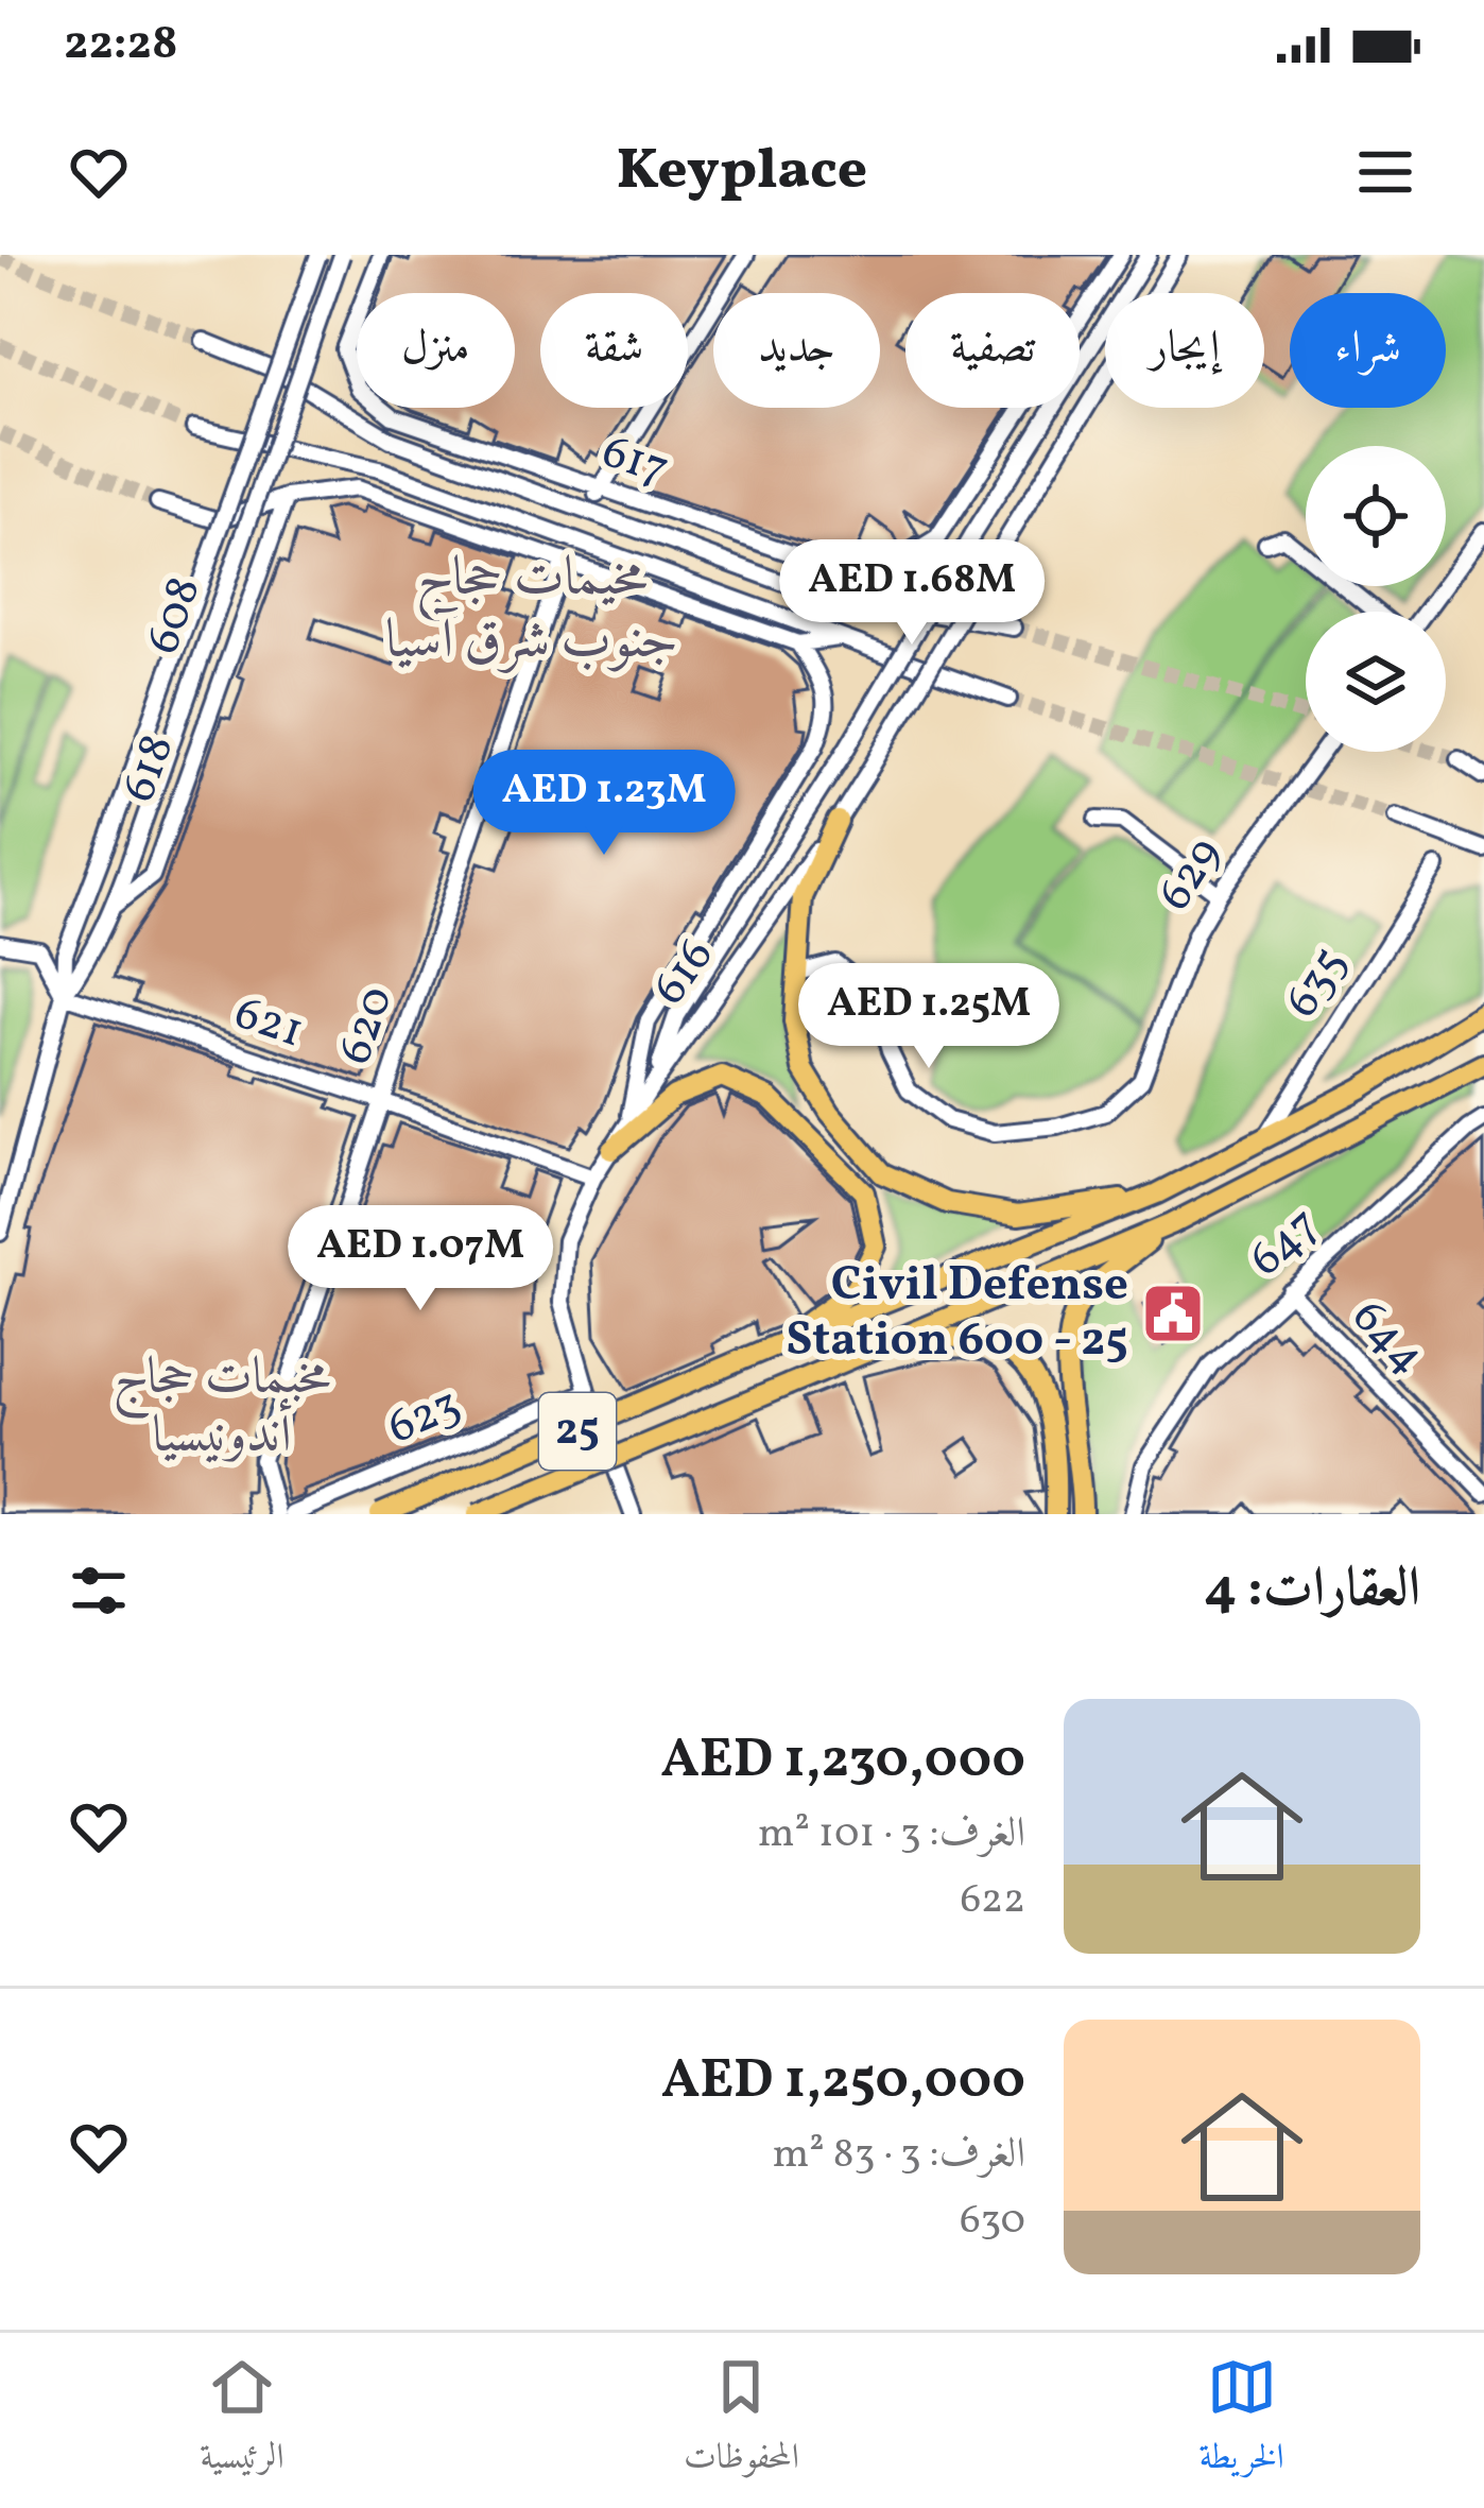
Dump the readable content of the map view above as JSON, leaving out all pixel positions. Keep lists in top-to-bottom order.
{
  "streets": {
    "main road": ["25"],
    "street": [
      "617",
      "608",
      "618",
      "629",
      "616",
      "635",
      "621",
      "620",
      "647",
      "644",
      "623"
    ]
  },
  "crossings": [
    ["608", "618"],
    ["608", "621"],
    ["616", "621"],
    ["616", "623"],
    ["635", "25"],
    ["621", "620"],
    ["647", "644"]
  ],
  "districts": ["مخيمات حجاج جنوب شرق آسيا", "مخيمات حجاج أندونيسيا"],
  "places": {
    "public building": ["Civil Defense Station 600 - 25"]
  },
  "page": {
    "status": "22:28",
    "header": "Keyplace",
    "chip": [
      "شراء",
      "إيجار",
      "تصفية",
      "جديد",
      "شقة",
      "منزل"
    ],
    "price": [
      "AED 1.68M",
      "AED 1.23M",
      "AED 1.25M",
      "AED 1.07M"
    ],
    "heading": "العقارات: 4",
    "list": [
      {
        "name": "AED 1,230,000",
        "note": "الغرف: 3 · 101 m² · 622"
      },
      {
        "name": "AED 1,250,000",
        "note": "الغرف: 3 · 83 m² · 630"
      }
    ],
    "tabs": ["الخريطة", "المحفوظات", "الرئيسية"]
  }
}
